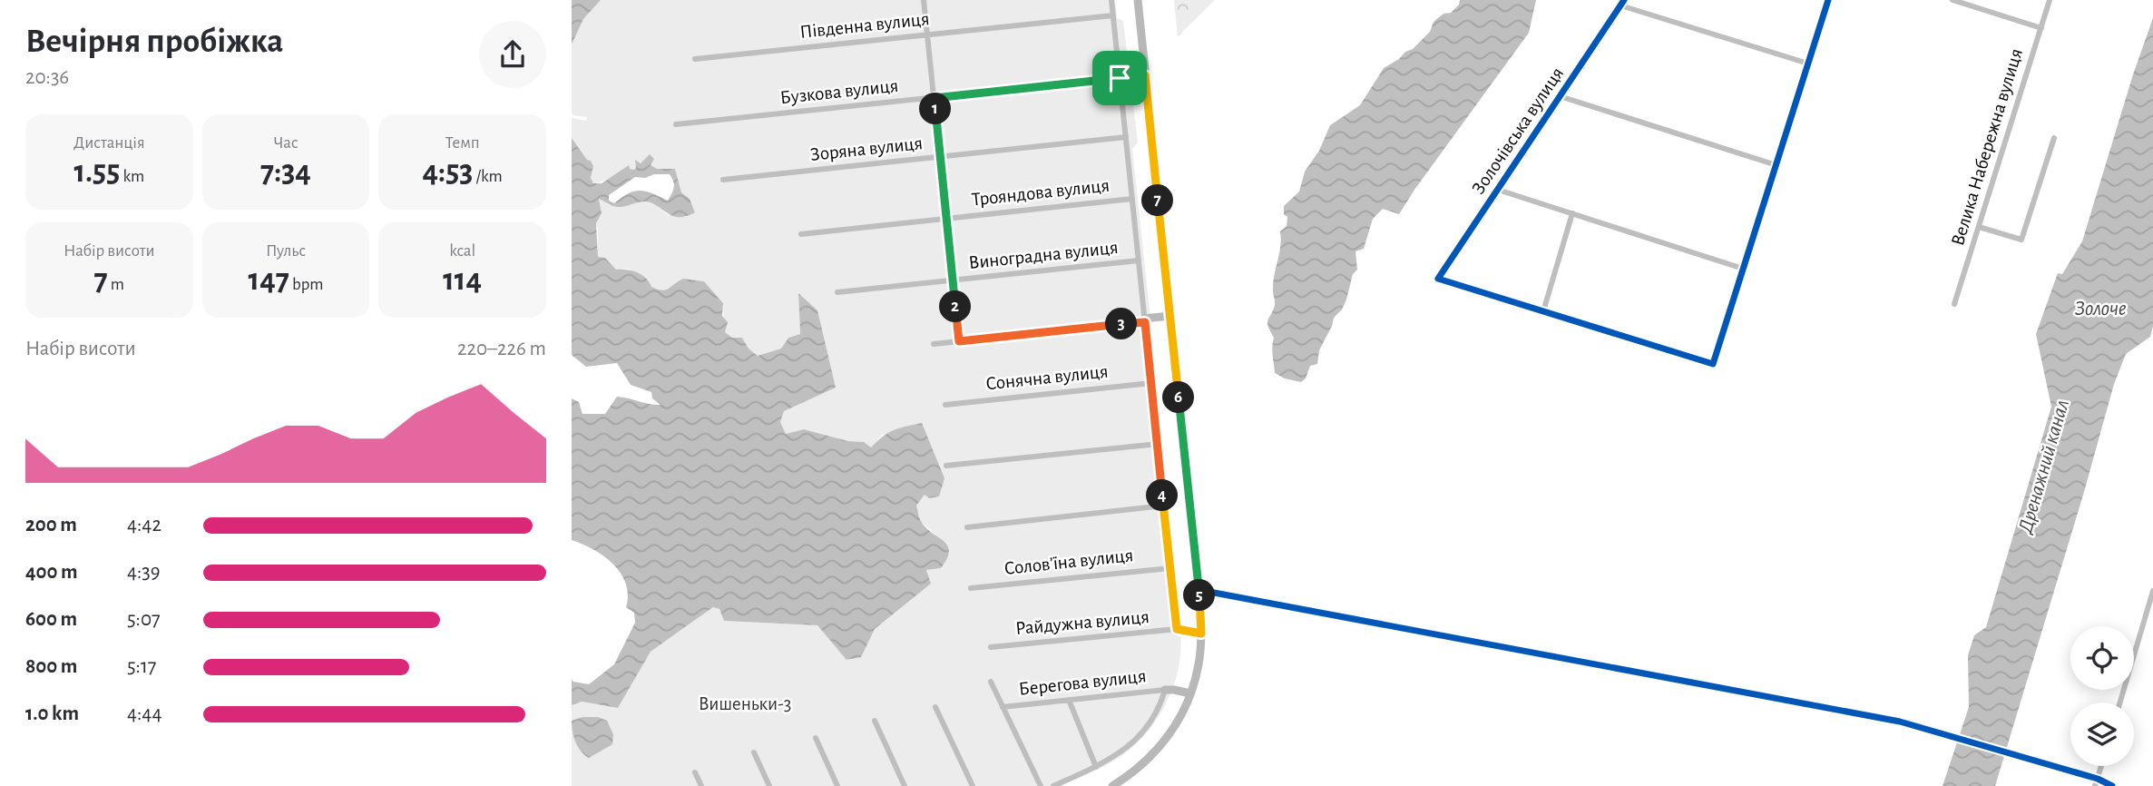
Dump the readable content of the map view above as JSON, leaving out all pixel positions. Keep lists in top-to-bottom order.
{
  "streets": {
    "street": [
      "Південна вулиця",
      "Бузкова вулиця",
      "Золочівська вулиця",
      "Велика Набережна вулиця",
      "Зоряна вулиця",
      "Трояндова вулиця",
      "Виноградна вулиця",
      "Сонячна вулиця",
      "Соловʼїна вулиця",
      "Райдужна вулиця",
      "Берегова вулиця"
    ]
  },
  "water": ["Золоче", "Дренажний канал"],
  "parks": ["Вишеньки-3"],
  "page": {
    "heading": ["Вечірня пробіжка", "20:36"],
    "pins": [
      "1",
      "7",
      "2",
      "3",
      "6",
      "4",
      "5"
    ],
    "stats": [
      ["Дистанція", "1.55 km"],
      ["Час", "7:34"],
      ["Темп", "4:53 /km"],
      ["Набір висоти", "7 m"],
      ["Пульс", "147 bpm"],
      ["kcal", "114"]
    ],
    "chart": ["Набір висоти", "220–226 m"],
    "list": [
      {
        "name": "200 m",
        "note": "4:42"
      },
      {
        "name": "400 m",
        "note": "4:39"
      },
      {
        "name": "600 m",
        "note": "5:07"
      },
      {
        "name": "800 m",
        "note": "5:17"
      },
      {
        "name": "1.0 km",
        "note": "4:44"
      }
    ]
  }
}
